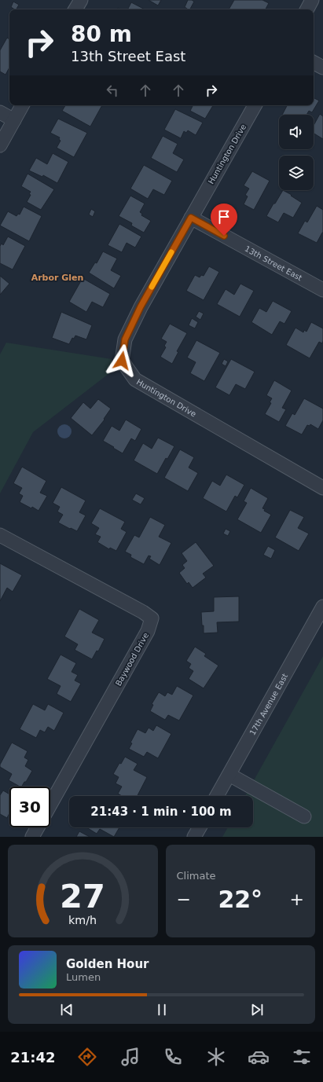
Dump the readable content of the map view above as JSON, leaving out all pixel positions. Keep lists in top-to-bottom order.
{
  "streets": {
    "street": [
      "Huntington Drive",
      "13th Street East",
      "Baywood Drive",
      "17th Avenue East"
    ]
  },
  "crossings": [
    ["Huntington Drive", "13th Street East"]
  ],
  "districts": ["Arbor Glen"],
  "page": {
    "turn": ["80 m", "13th Street East"],
    "limit": "30",
    "trip": "21:43 · 1 min · 100 m",
    "tile": "Climate",
    "heat": ["−", "22°", "+"],
    "song": ["Golden Hour", "Lumen"],
    "tabs": "21:42",
    "gauge": ["27", "km/h"]
  }
}
